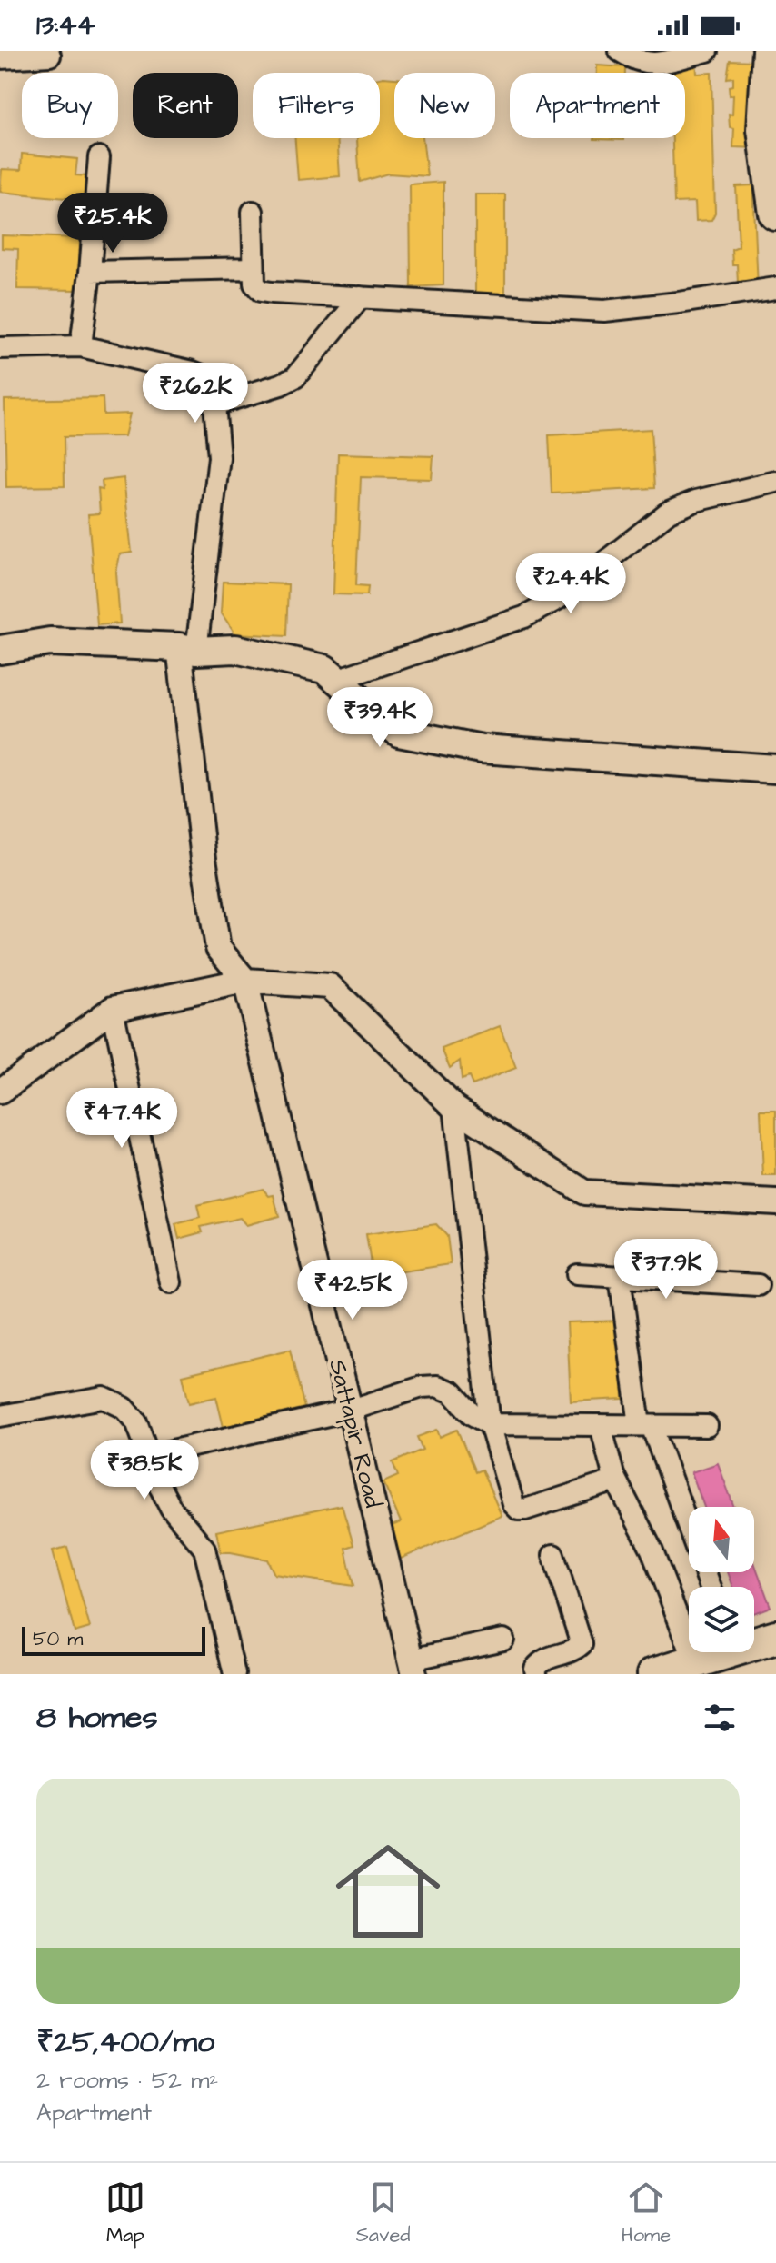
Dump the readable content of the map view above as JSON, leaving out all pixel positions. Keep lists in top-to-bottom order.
{
  "streets": {
    "street": ["Sattapir Road"]
  },
  "scale_bar": "50 m",
  "north": "top",
  "page": {
    "status": "13:44",
    "chip": [
      "Buy",
      "Rent",
      "Filters",
      "New",
      "Apartment"
    ],
    "price": [
      "₹25.4K",
      "₹26.2K",
      "₹24.4K",
      "₹39.4K",
      "₹47.4K",
      "₹37.9K",
      "₹42.5K",
      "₹38.5K"
    ],
    "scale": "50 m",
    "heading": "8 homes",
    "list": [
      {
        "name": "₹25,400/mo",
        "note": "2 rooms · 52 m² · Apartment"
      }
    ],
    "tabs": ["Map", "Saved", "Home"]
  }
}
